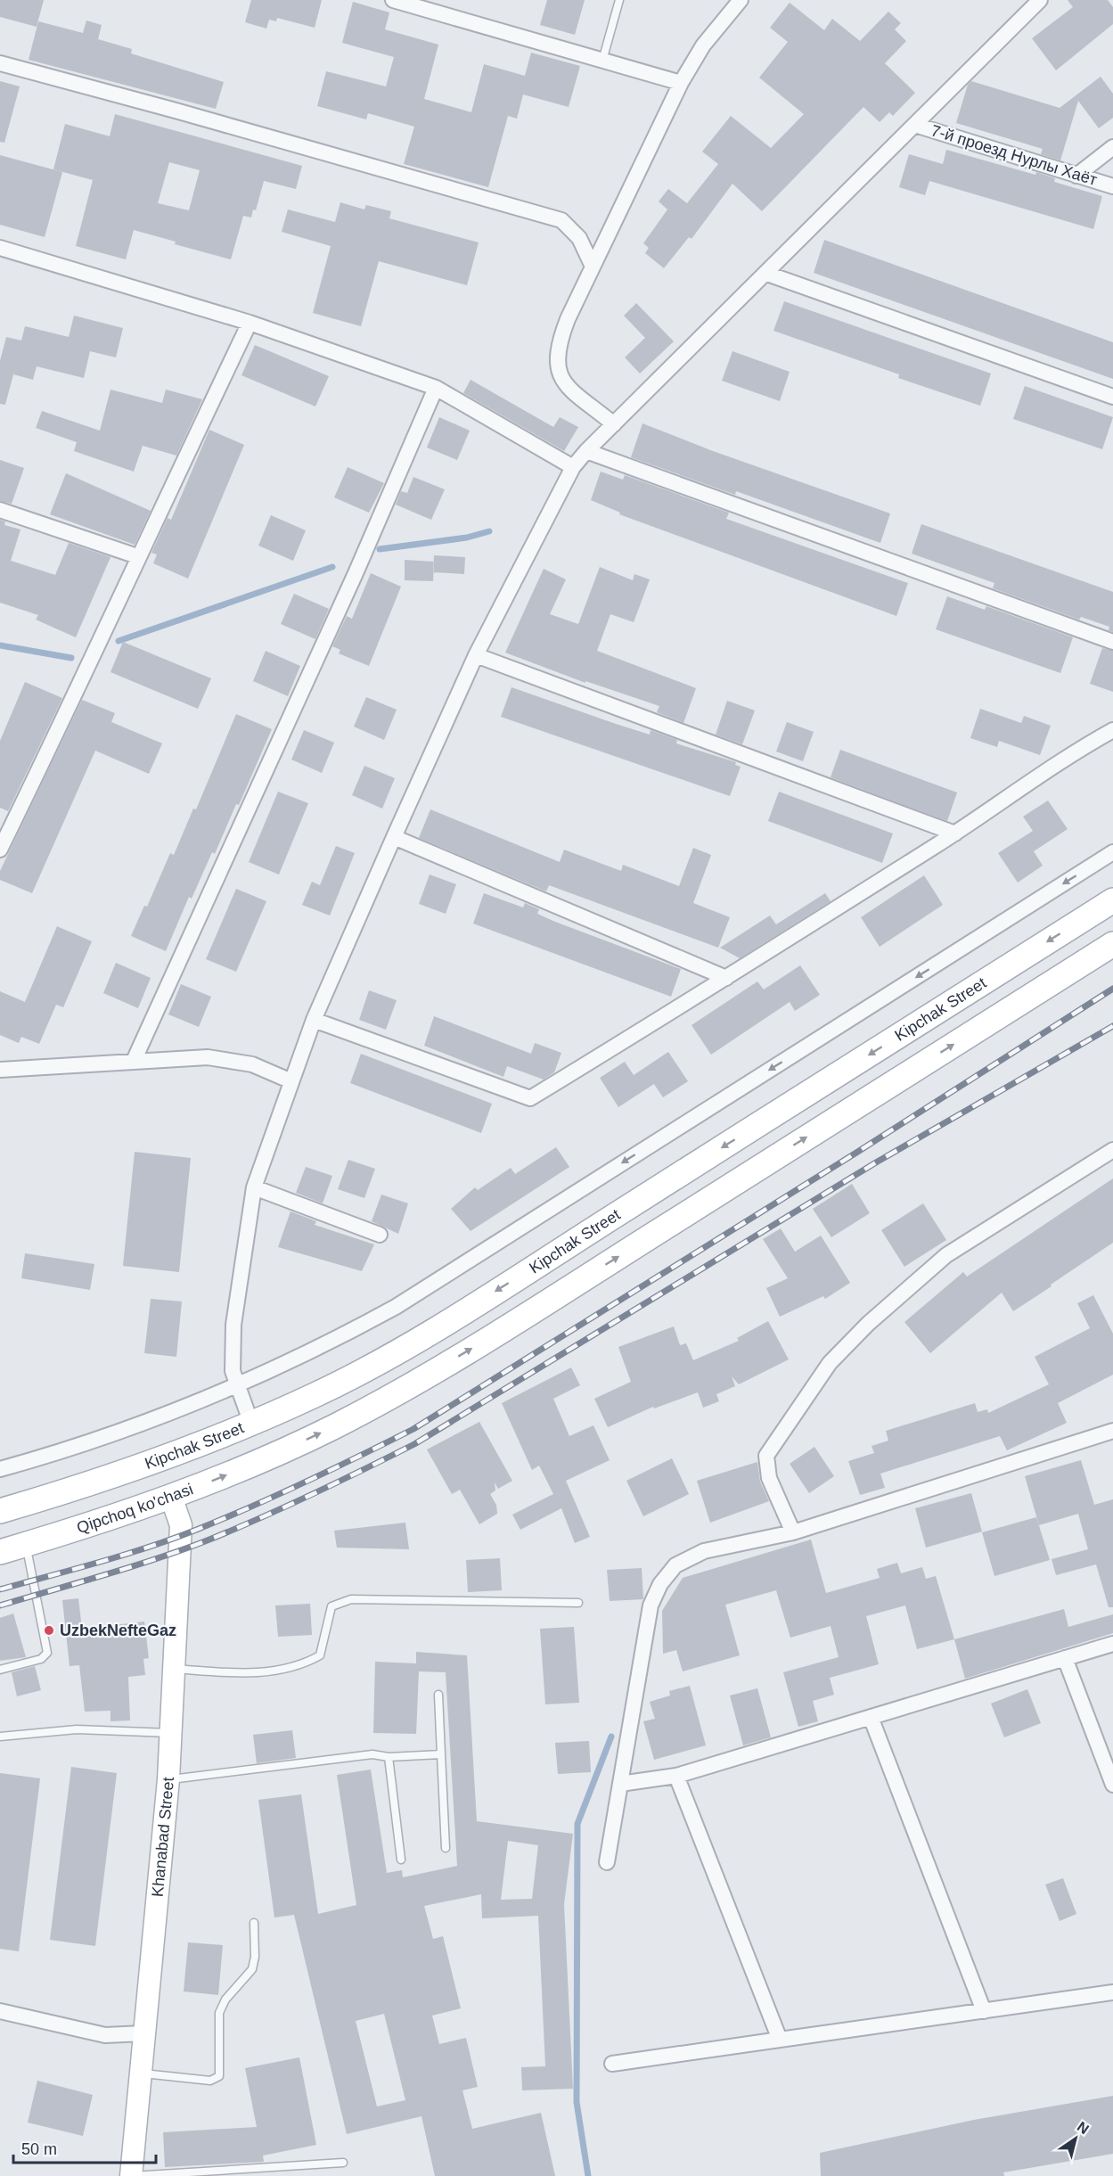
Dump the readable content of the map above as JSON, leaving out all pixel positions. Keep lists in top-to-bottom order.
{
  "streets": {
    "main road": ["Kipchak Street", "Qipchoq ko'chasi", "Khanabad Street"],
    "street": ["7-й проезд Нурлы Хаёт"]
  },
  "crossings": [
    ["Qipchoq ko'chasi", "Khanabad Street"]
  ],
  "one_way": ["Qipchoq ko'chasi"],
  "places": ["UzbekNefteGaz"],
  "scale_bar": "50 m",
  "north": "top right"
}
